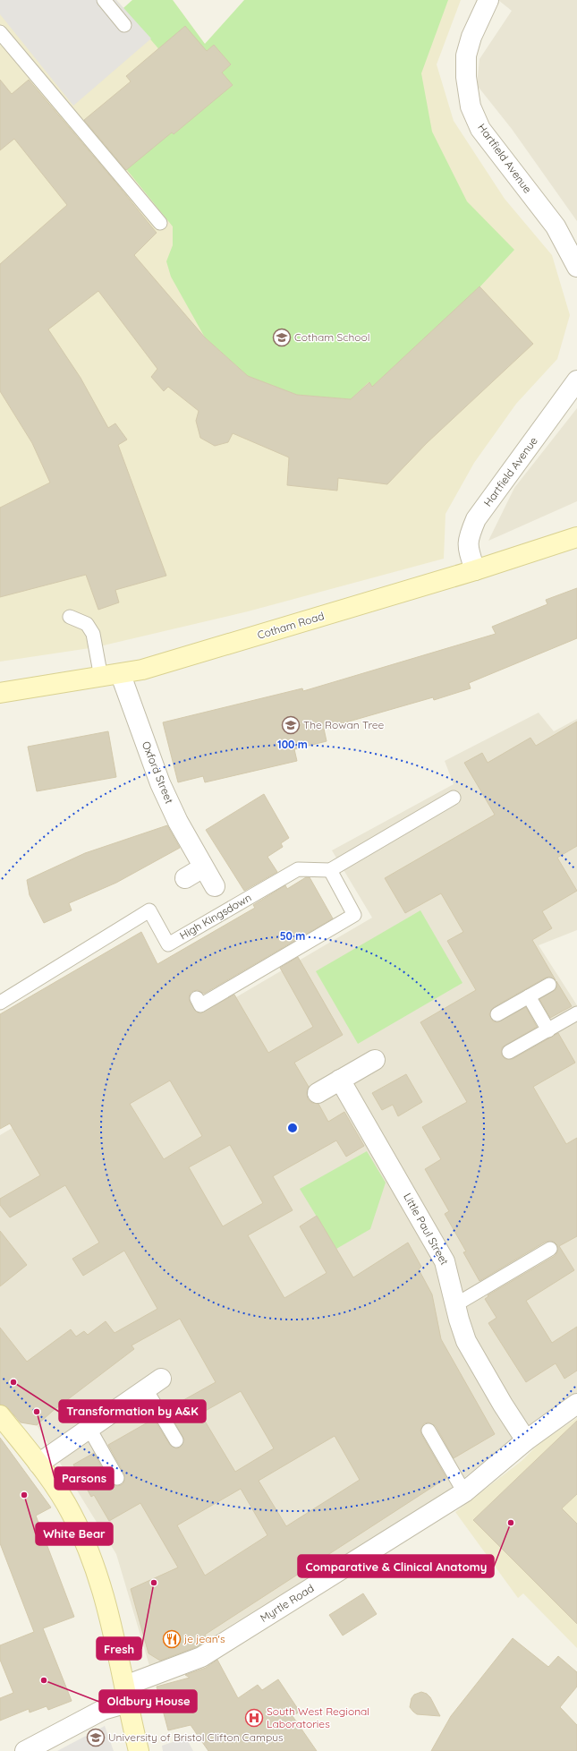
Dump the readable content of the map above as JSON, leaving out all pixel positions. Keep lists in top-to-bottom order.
{
  "streets": {
    "street": [
      "Hartfield Avenue",
      "Cotham Road",
      "Oxford Street",
      "Little Paul Street",
      "Myrtle Road"
    ],
    "lane": ["High Kingsdown"]
  },
  "crossings": [
    ["Hartfield Avenue", "Cotham Road"],
    ["Cotham Road", "Oxford Street"],
    ["Little Paul Street", "Myrtle Road"]
  ],
  "places": {
    "school or university": ["Cotham School", "The Rowan Tree", "University of Bristol Clifton Campus"],
    "other": [
      "Transformation by A&K",
      "Parsons",
      "White Bear",
      "Comparative & Clinical Anatomy",
      "Fresh",
      "Oldbury House"
    ],
    "restaurant": ["je jean's"],
    "hospital": ["South West Regional Laboratories"]
  },
  "rings": ["100 m", "50 m"]
}
